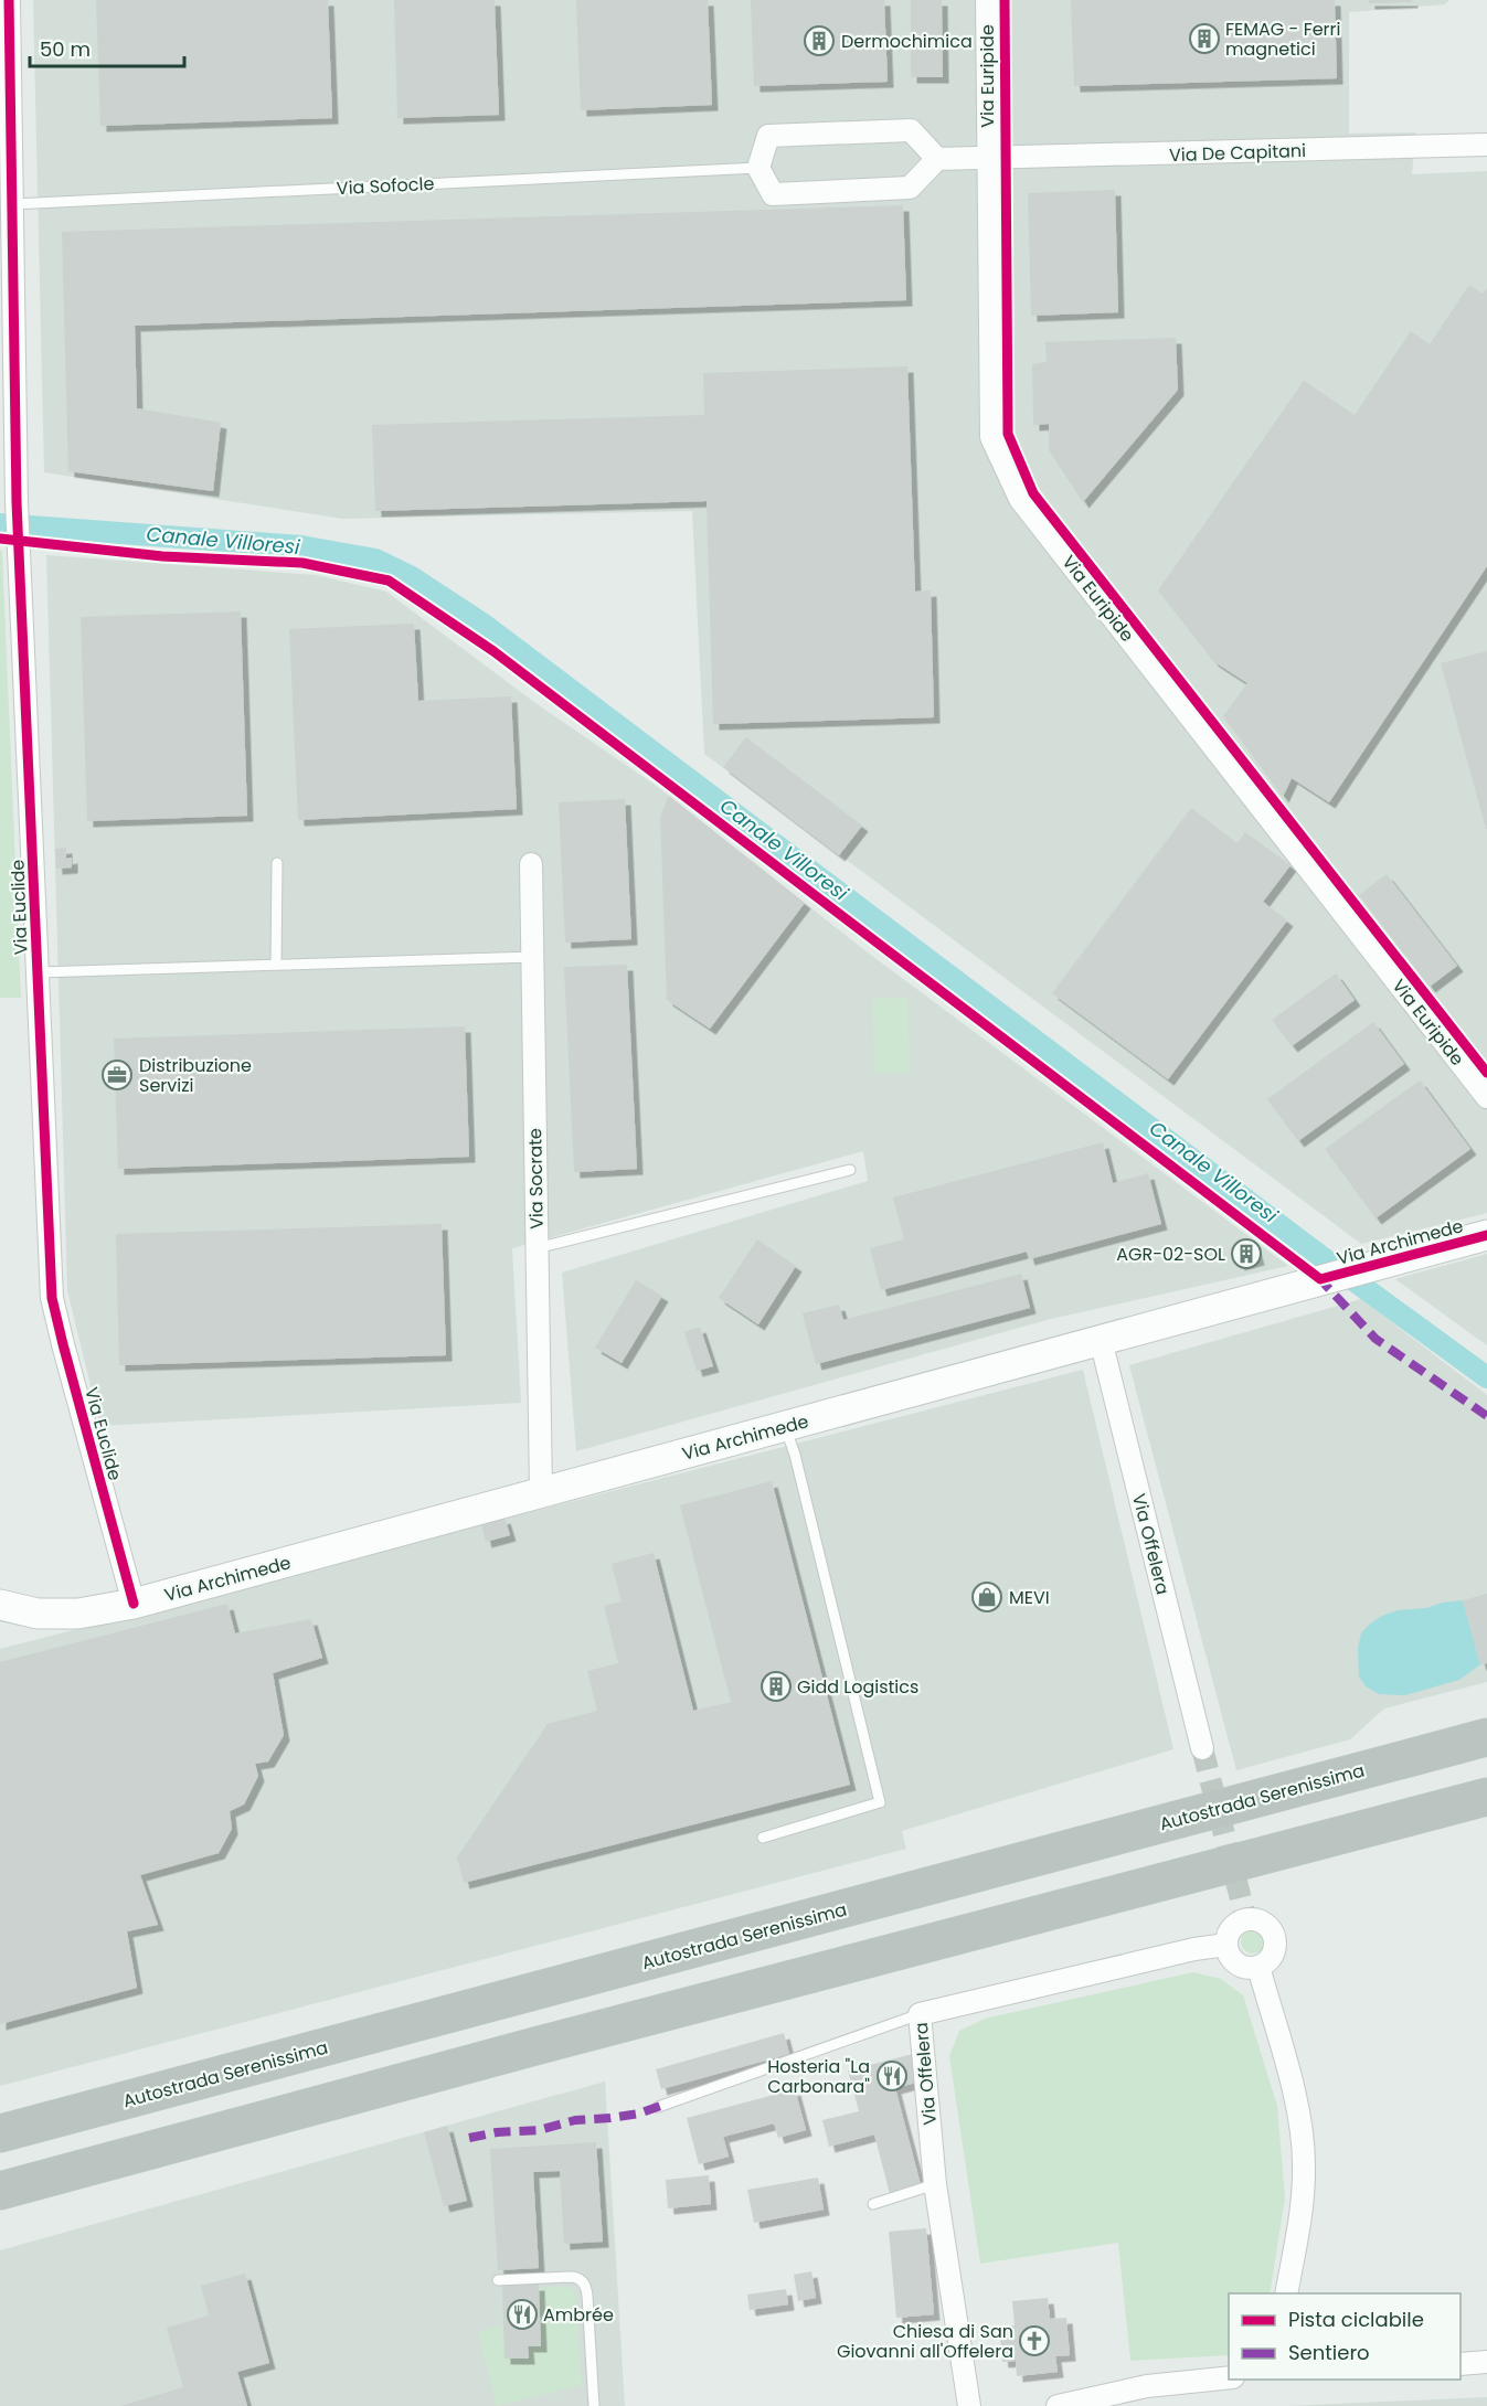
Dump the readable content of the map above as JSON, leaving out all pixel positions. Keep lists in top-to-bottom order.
{
  "streets": {
    "highway": ["Autostrada Serenissima"],
    "street": [
      "Via Euripide",
      "Via De Capitani",
      "Via Euclide",
      "Via Socrate",
      "Via Archimede",
      "Via Offelera"
    ],
    "lane": ["Via Sofocle"]
  },
  "crossings": [
    ["Via Euripide", "Via De Capitani"],
    ["Via Sofocle", "Via Euclide"],
    ["Via Euclide", "Via Archimede"],
    ["Via Socrate", "Via Archimede"],
    ["Via Archimede", "Via Offelera"]
  ],
  "water": ["Canale Villoresi"],
  "places": {
    "building": [
      "FEMAG - Ferri magnetici",
      "Dermochimica",
      "AGR-02-SOL",
      "Gidd Logistics"
    ],
    "office": ["Distribuzione Servizi"],
    "shop": ["MEVI"],
    "restaurant": ["Hosteria \"La Carbonara\"", "Ambrée"],
    "church": ["Chiesa di San Giovanni all'Offelera"]
  },
  "legend": ["Pista ciclabile", "Sentiero"],
  "scale_bar": "50 m"
}
